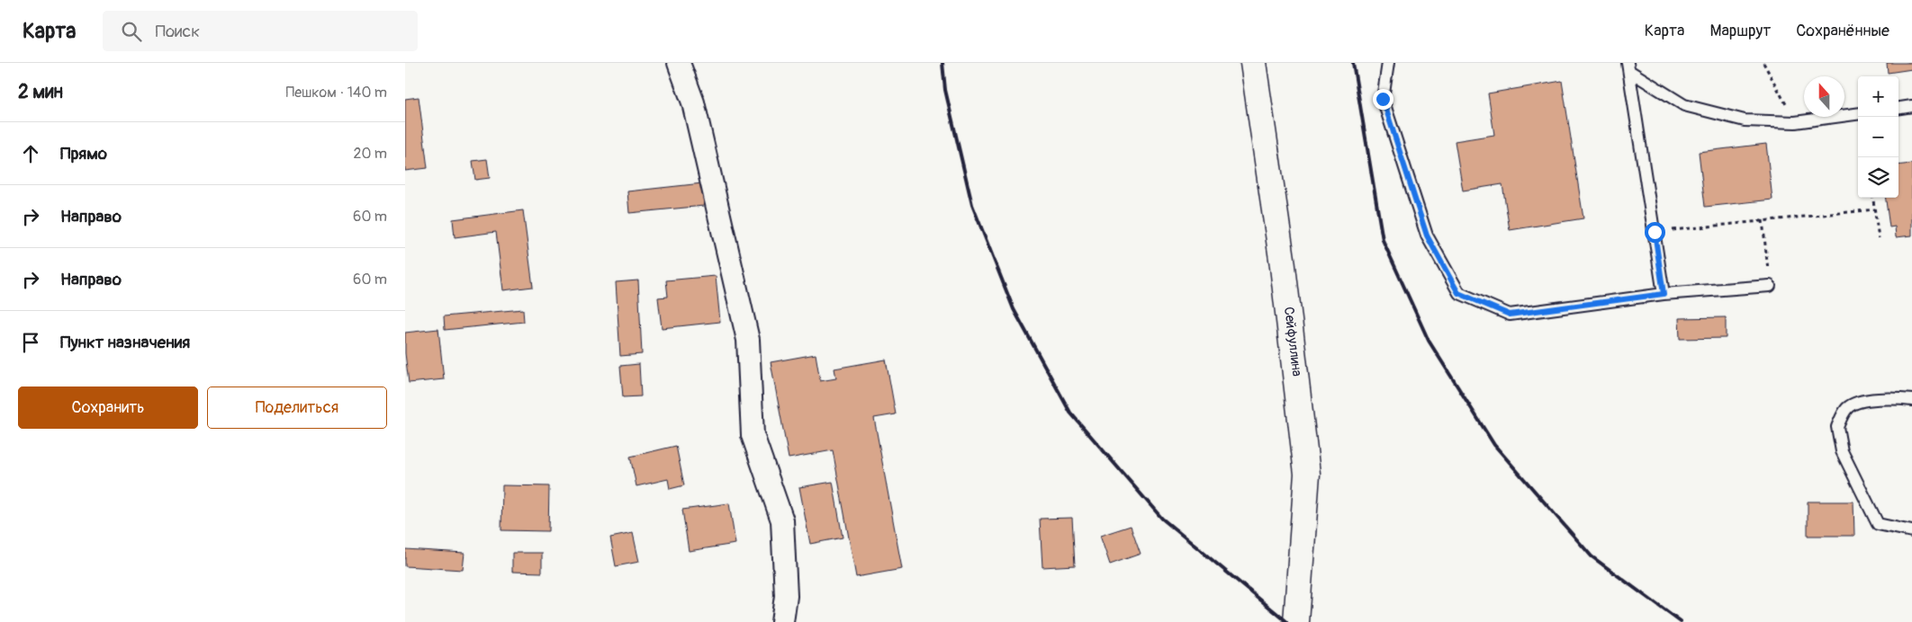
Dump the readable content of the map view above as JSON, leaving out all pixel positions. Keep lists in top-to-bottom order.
{
  "streets": {
    "main road": ["Сейфуллина"]
  },
  "north": "top",
  "page": {
    "header": "Карта",
    "search": "Поиск",
    "nav": ["Карта", "Маршрут", "Сохранённые"],
    "heading": ["2 мин", "Пешком · 140 m"],
    "map_buttons": ["+", "−"],
    "list": [
      ["Прямо", "20 m"],
      ["Направо", "60 m"],
      ["Направо", "60 m"],
      "Пункт назначения"
    ],
    "buttons": ["Сохранить", "Поделиться"]
  }
}
